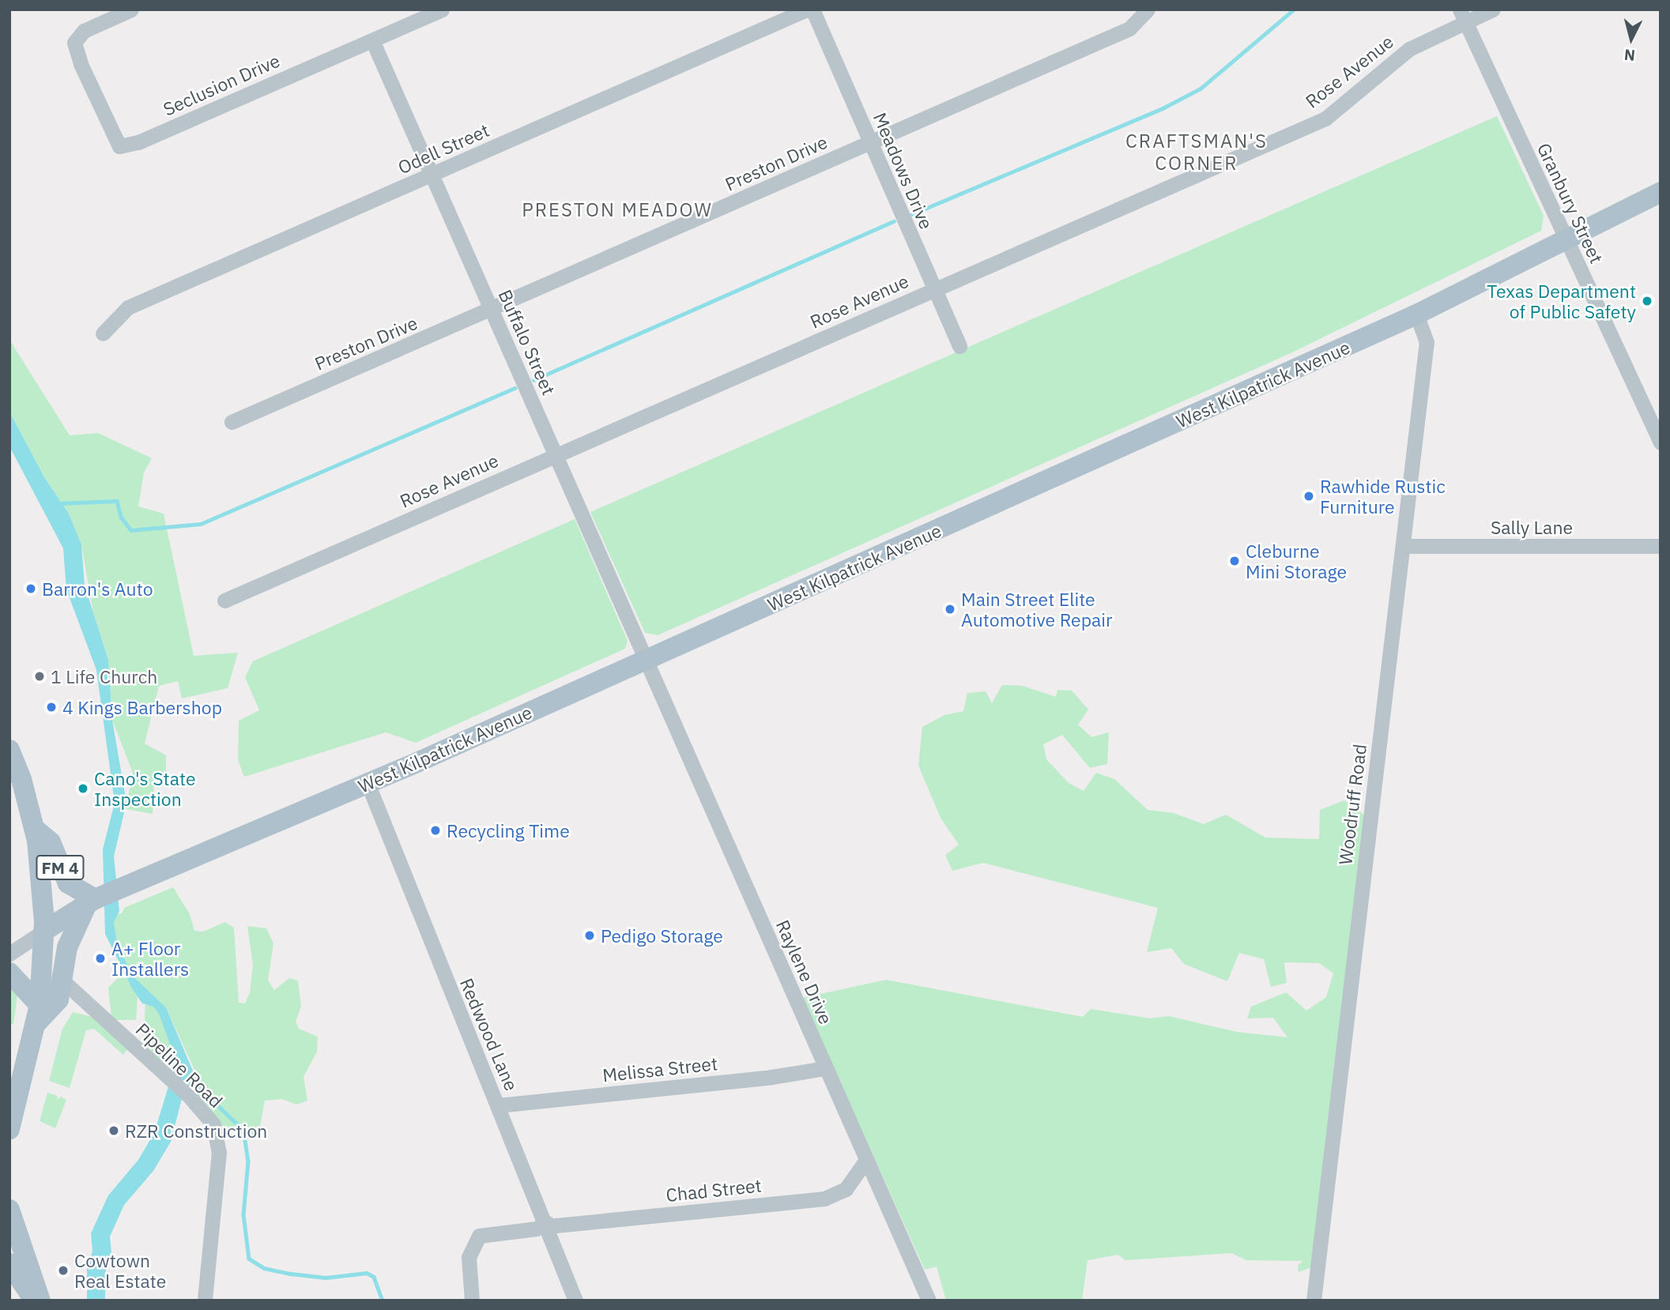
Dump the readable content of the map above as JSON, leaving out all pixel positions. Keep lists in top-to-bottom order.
{
  "streets": {
    "main road": ["West Kilpatrick Avenue", "FM 4"],
    "street": [
      "Rose Avenue",
      "Seclusion Drive",
      "Odell Street",
      "Preston Drive",
      "Meadows Drive",
      "Granbury Street",
      "Buffalo Street",
      "Sally Lane",
      "Woodruff Road",
      "Raylene Drive",
      "Redwood Lane",
      "Pipeline Road",
      "Melissa Street",
      "Chad Street"
    ]
  },
  "crossings": [
    ["Rose Avenue", "Meadows Drive"],
    ["Rose Avenue", "Granbury Street"],
    ["Rose Avenue", "Buffalo Street"],
    ["Seclusion Drive", "Buffalo Street"],
    ["Odell Street", "Buffalo Street"],
    ["Preston Drive", "Meadows Drive"],
    ["Preston Drive", "Buffalo Street"],
    ["Granbury Street", "West Kilpatrick Avenue"],
    ["Buffalo Street", "West Kilpatrick Avenue"],
    ["Buffalo Street", "Raylene Drive"],
    ["West Kilpatrick Avenue", "Woodruff Road"],
    ["West Kilpatrick Avenue", "FM 4"],
    ["West Kilpatrick Avenue", "Raylene Drive"],
    ["West Kilpatrick Avenue", "Redwood Lane"],
    ["Sally Lane", "Woodruff Road"],
    ["Raylene Drive", "Melissa Street"],
    ["Raylene Drive", "Chad Street"],
    ["Redwood Lane", "Melissa Street"],
    ["Redwood Lane", "Chad Street"]
  ],
  "districts": ["CRAFTSMAN'S CORNER", "PRESTON MEADOW"],
  "places": [
    "Texas Department of Public Safety",
    "Rawhide Rustic Furniture",
    "Cleburne Mini Storage",
    "Barron's Auto",
    "Main Street Elite Automotive Repair",
    "1 Life Church",
    "4 Kings Barbershop",
    "Cano's State Inspection",
    "Recycling Time",
    "Pedigo Storage",
    "A+ Floor Installers",
    "RZR Construction",
    "Cowtown Real Estate"
  ],
  "north": "bottom"
}
